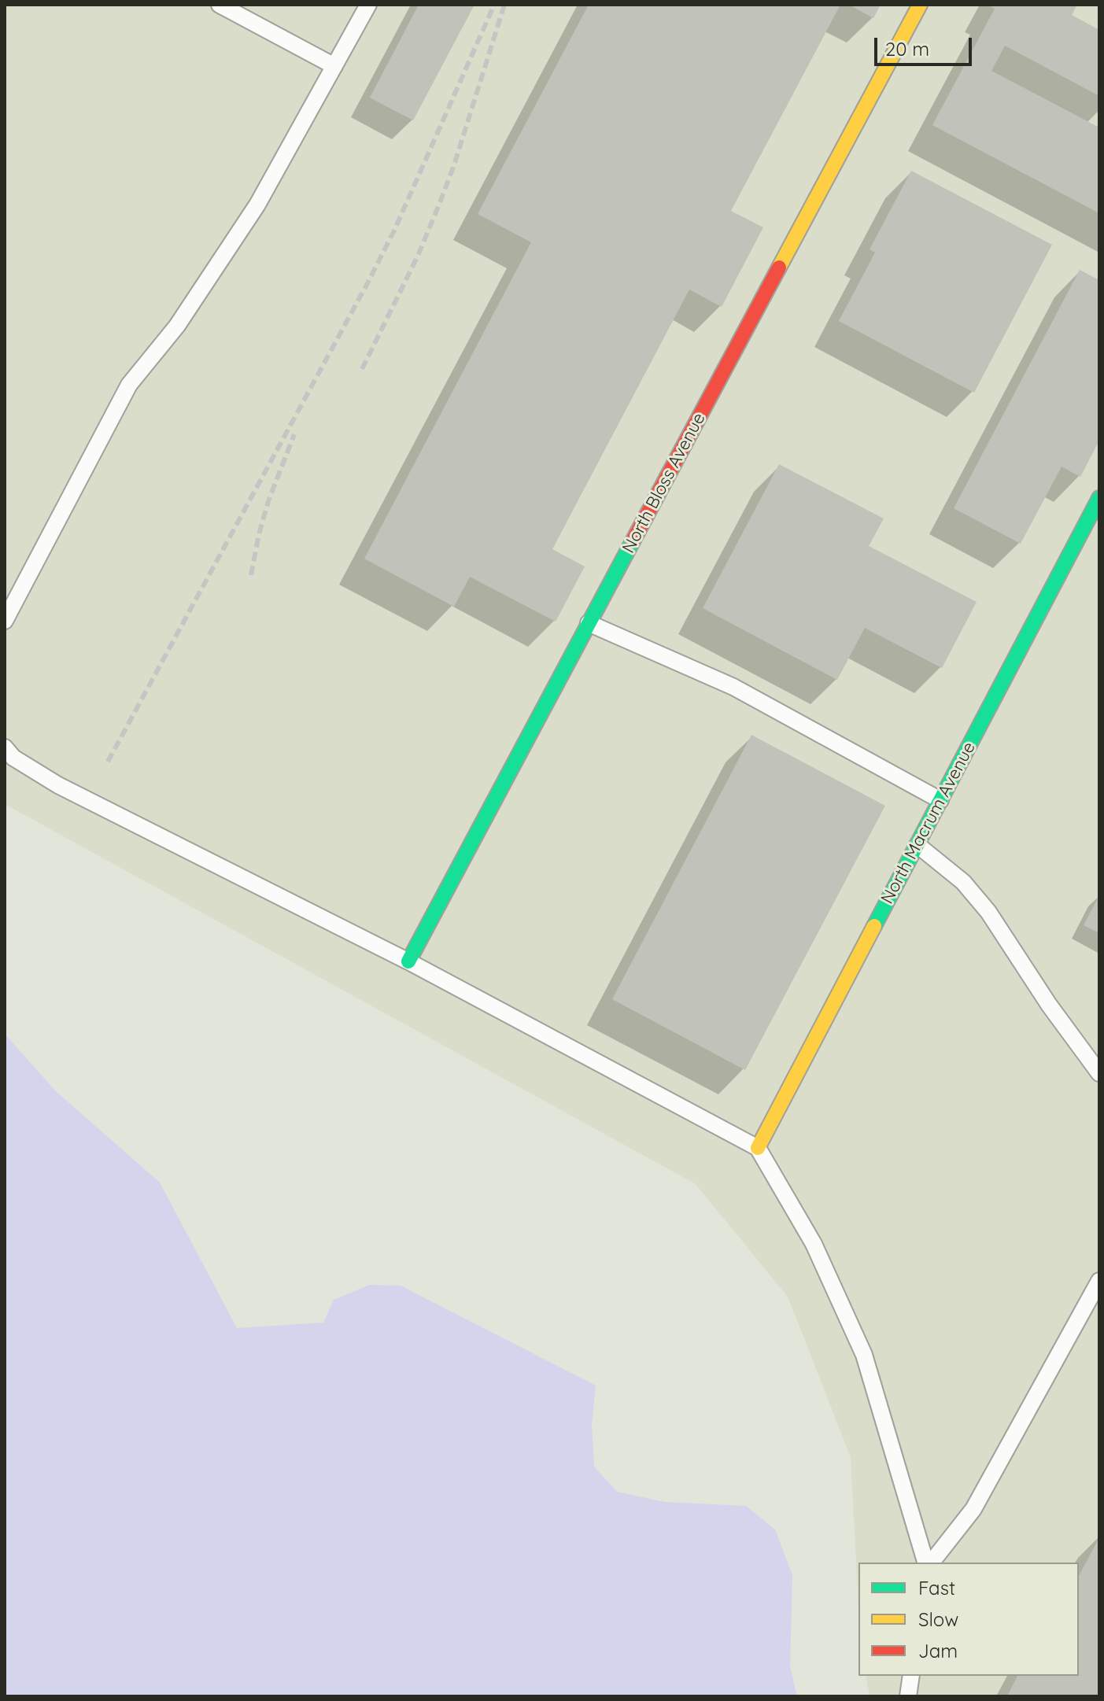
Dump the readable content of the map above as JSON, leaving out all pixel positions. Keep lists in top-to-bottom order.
{
  "streets": {
    "street": ["North Bloss Avenue", "North Macrum Avenue"]
  },
  "legend": ["Fast", "Slow", "Jam"],
  "scale_bar": "20 m"
}
